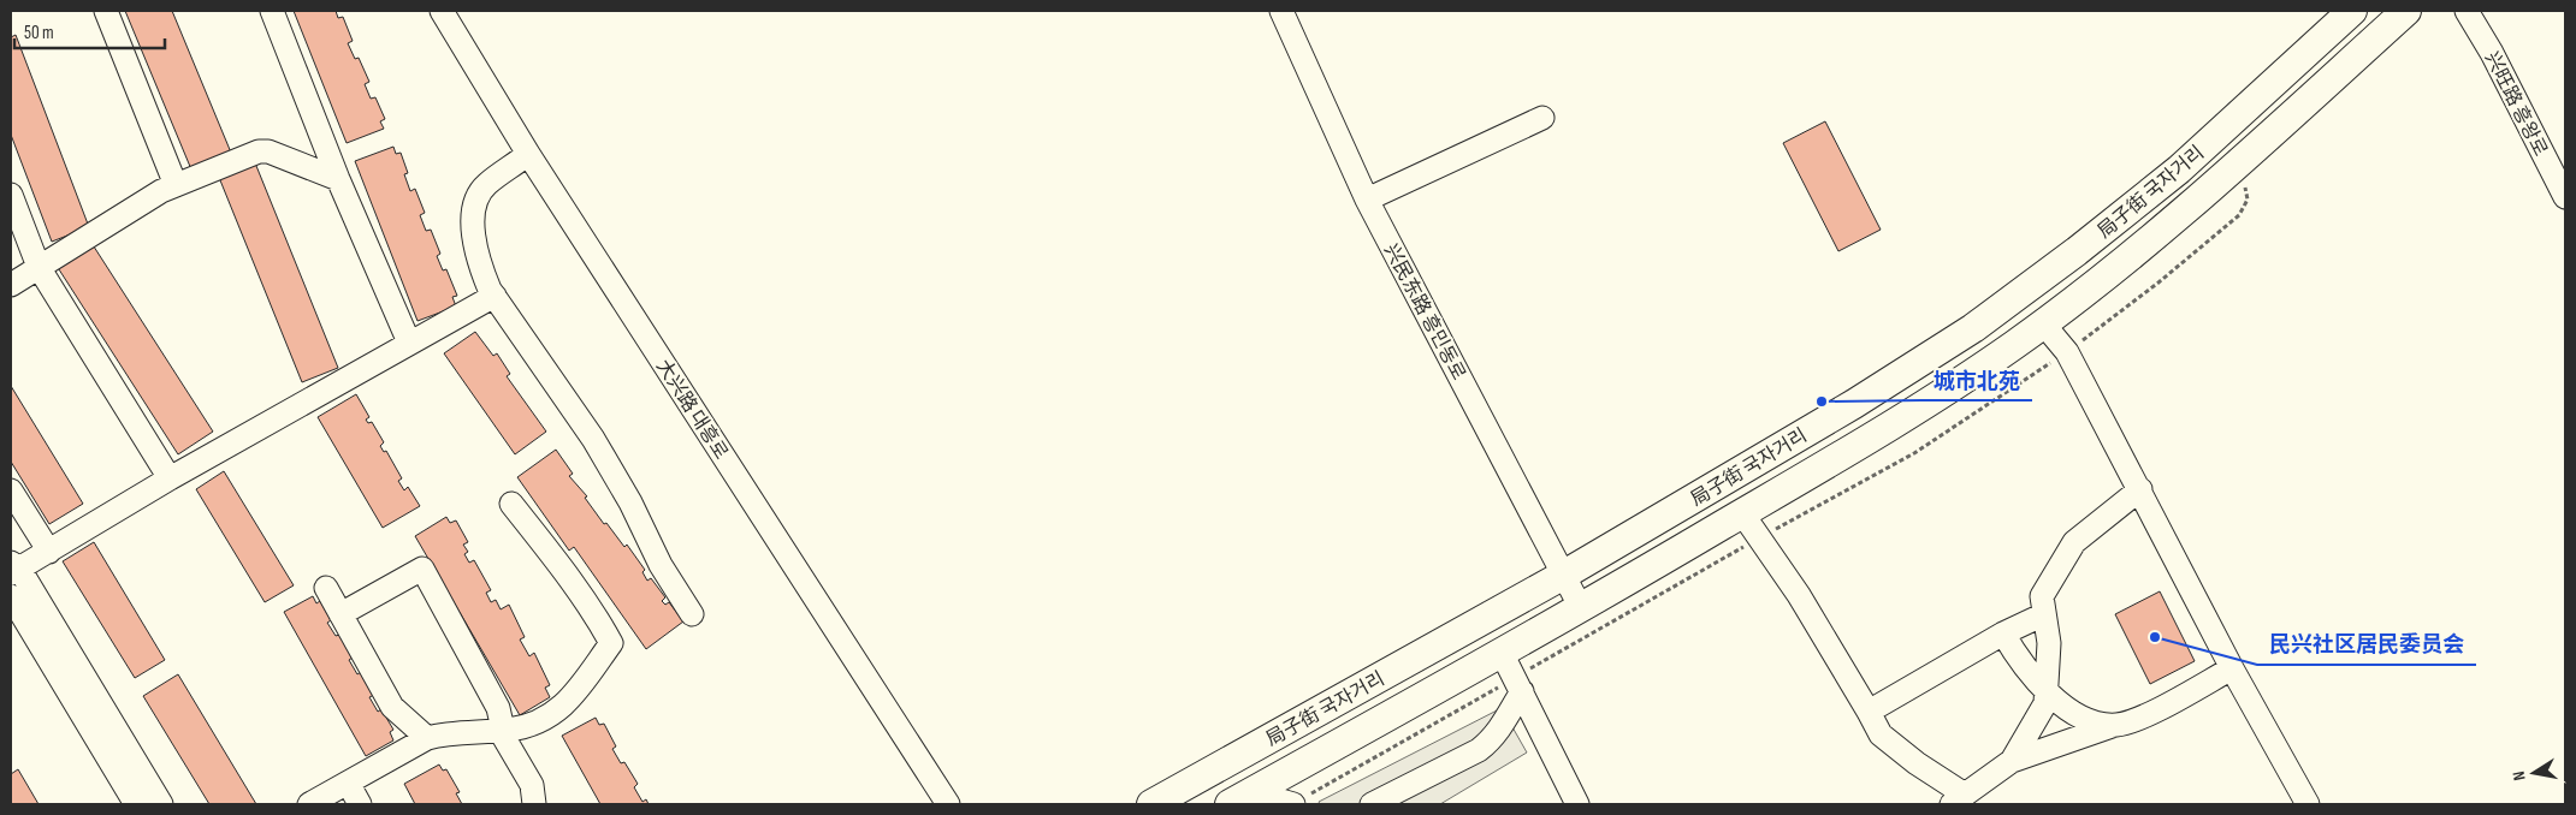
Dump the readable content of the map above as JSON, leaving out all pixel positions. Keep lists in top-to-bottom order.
{
  "streets": {
    "main road": ["局子街 국자거리"],
    "street": ["兴旺路 흥왕로", "兴民东路 흥민동로", "大兴路 대흥로"]
  },
  "crossings": [
    ["局子街 국자거리", "兴民东路 흥민동로"]
  ],
  "places": ["城市北苑", "民兴社区居民委员会"],
  "scale_bar": "50 m",
  "north": "left"
}
